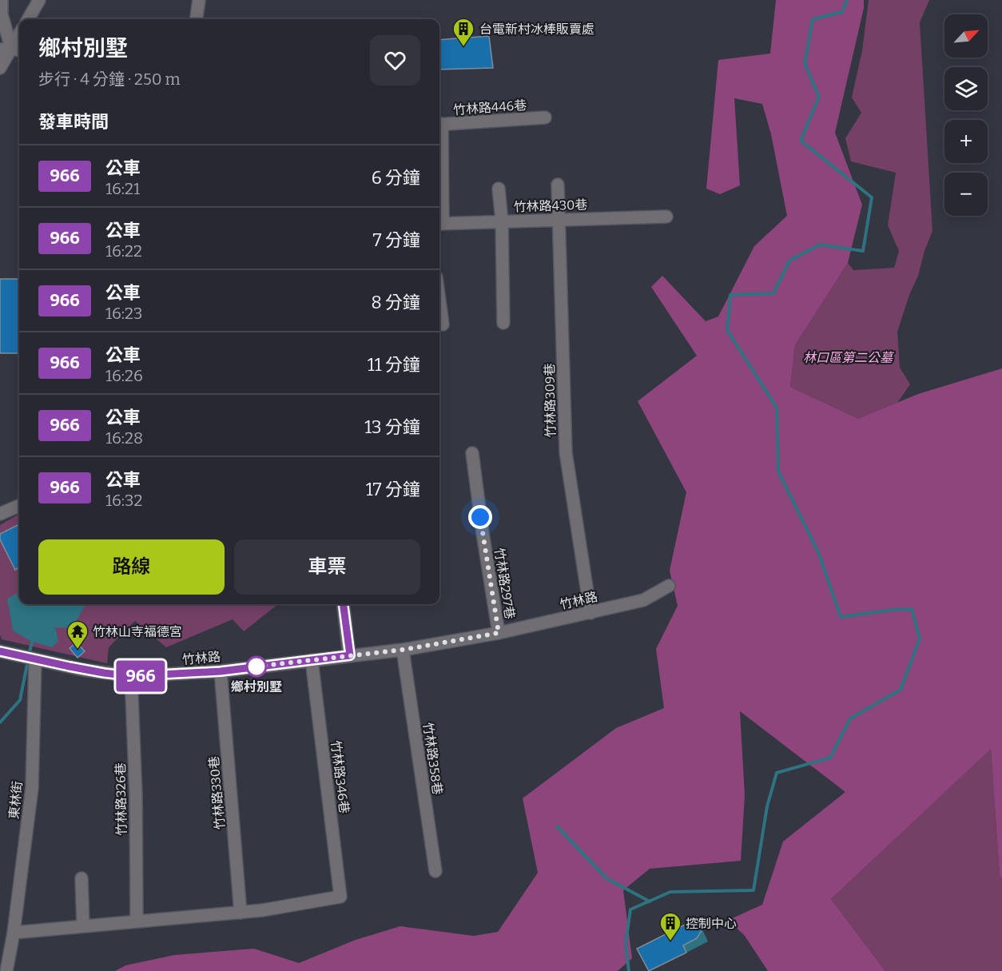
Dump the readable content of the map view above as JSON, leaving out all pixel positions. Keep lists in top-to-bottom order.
{
  "streets": {
    "street": [
      "竹林路446巷",
      "竹林路430巷",
      "竹林路309巷",
      "竹林路297巷",
      "竹林路",
      "竹林路358巷",
      "竹林路346巷",
      "竹林路330巷",
      "竹林路326巷",
      "東林街"
    ]
  },
  "crossings": [
    ["竹林路430巷", "竹林路309巷"],
    ["竹林路309巷", "竹林路"],
    ["竹林路297巷", "竹林路"],
    ["竹林路", "竹林路358巷"],
    ["竹林路", "竹林路346巷"],
    ["竹林路", "竹林路330巷"],
    ["竹林路", "竹林路326巷"],
    ["竹林路", "東林街"],
    ["竹林路346巷", "竹林路330巷"]
  ],
  "parks": ["林口區第二公墓"],
  "places": {
    "building": ["台電新村冰棒販賣處", "控制中心"],
    "temple": ["竹林山寺福德宮"],
    "other": ["鄉村別墅"]
  },
  "lines": ["bus line 966"],
  "north": "top right",
  "page": {
    "on_map": "966",
    "map_buttons": ["+", "−"],
    "heading": [
      ["鄉村別墅", "步行 · 4 分鐘 · 250 m"],
      "發車時間"
    ],
    "list": [
      {
        "mark": "966",
        "name": "公車",
        "note": "16:21",
        "value": "6 分鐘"
      },
      {
        "mark": "966",
        "name": "公車",
        "note": "16:22",
        "value": "7 分鐘"
      },
      {
        "mark": "966",
        "name": "公車",
        "note": "16:23",
        "value": "8 分鐘"
      },
      {
        "mark": "966",
        "name": "公車",
        "note": "16:26",
        "value": "11 分鐘"
      },
      {
        "mark": "966",
        "name": "公車",
        "note": "16:28",
        "value": "13 分鐘"
      },
      {
        "mark": "966",
        "name": "公車",
        "note": "16:32",
        "value": "17 分鐘"
      }
    ],
    "buttons": ["路線", "車票"]
  }
}
